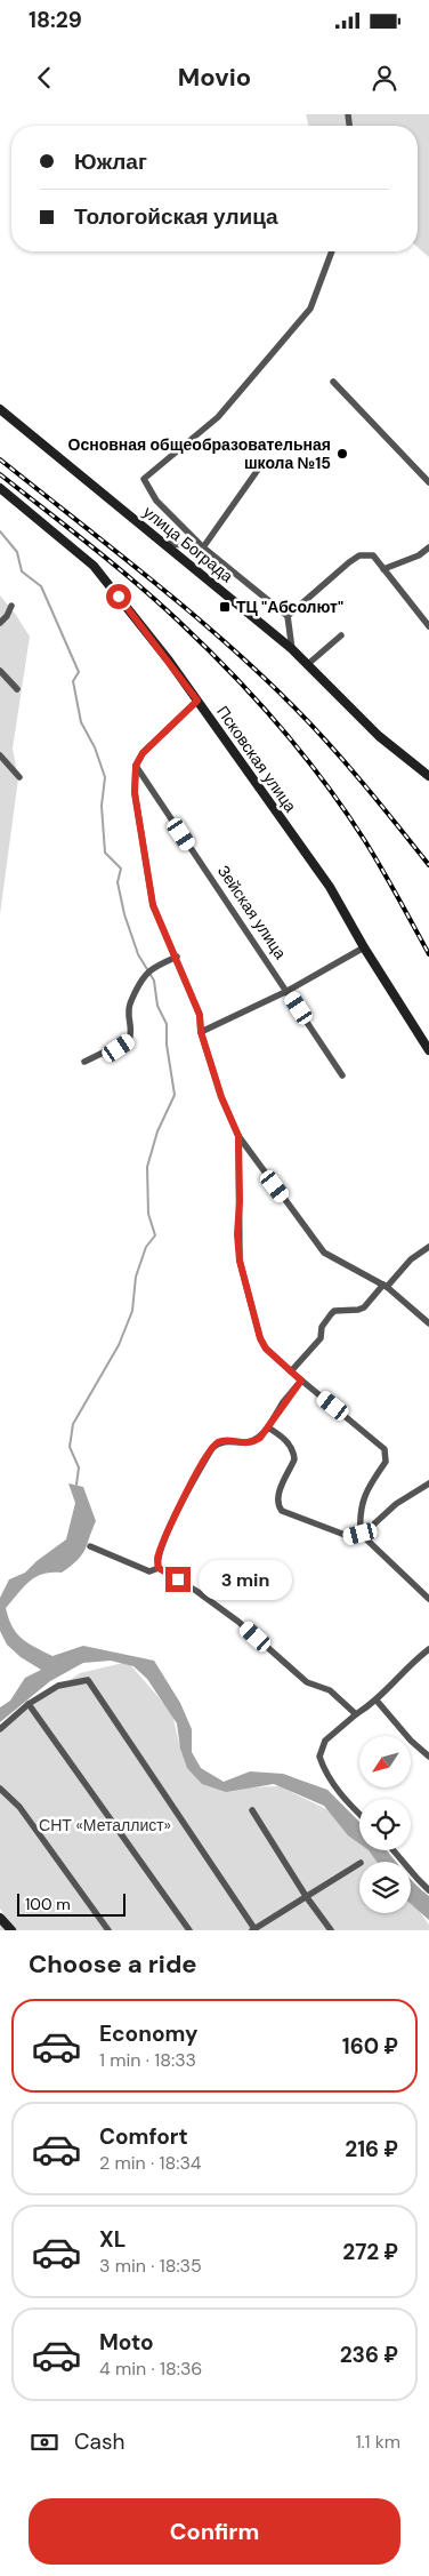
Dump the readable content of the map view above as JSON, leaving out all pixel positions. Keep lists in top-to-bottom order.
{
  "streets": {
    "street": ["улица Бограда", "Псковская улица", "Зейская улица"]
  },
  "parks": ["СНТ «Металлист»"],
  "places": {
    "other": ["Основная общеобразовательная школа №15"],
    "transit": ["ТЦ \"Абсолют\""]
  },
  "scale_bar": "100 m",
  "north": "bottom left",
  "page": {
    "status": "18:29",
    "header": "Movio",
    "banner": ["Южлаг", "Тологойская улица"],
    "bubble": "3 min",
    "scale": "100 m",
    "heading": "Choose a ride",
    "list": [
      {
        "name": "Economy",
        "note": "1 min · 18:33",
        "value": "160 ₽"
      },
      {
        "name": "Comfort",
        "note": "2 min · 18:34",
        "value": "216 ₽"
      },
      {
        "name": "XL",
        "note": "3 min · 18:35",
        "value": "272 ₽"
      },
      {
        "name": "Moto",
        "note": "4 min · 18:36",
        "value": "236 ₽"
      }
    ],
    "pay": ["Cash", "1.1 km"],
    "buttons": "Confirm"
  }
}
